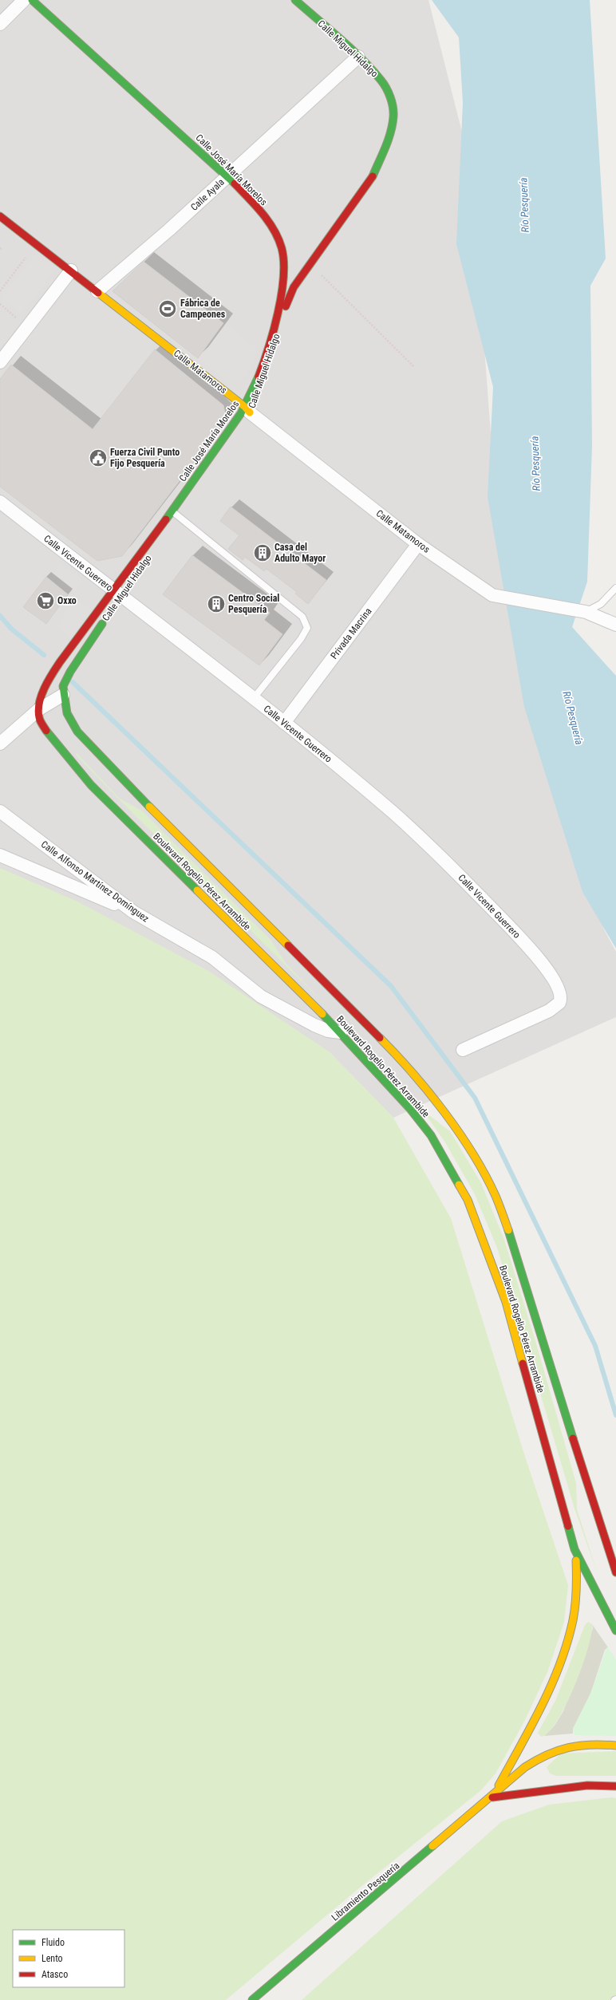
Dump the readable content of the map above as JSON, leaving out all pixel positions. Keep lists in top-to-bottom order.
{
  "streets": {
    "main road": [
      "Calle Miguel Hidalgo",
      "Calle José María Morelos",
      "Calle Matamoros",
      "Boulevard Rogelio Pérez Arrambide",
      "Libramiento Pesquería"
    ],
    "street": [
      "Calle Ayala",
      "Calle Vicente Guerrero",
      "Privada Macrina",
      "Calle Alfonso Martínez Domínguez"
    ]
  },
  "crossings": [
    ["Calle Miguel Hidalgo", "Calle José María Morelos"],
    ["Calle Miguel Hidalgo", "Calle Ayala"],
    ["Calle Miguel Hidalgo", "Calle Matamoros"],
    ["Calle Miguel Hidalgo", "Boulevard Rogelio Pérez Arrambide"],
    ["Calle José María Morelos", "Calle Ayala"],
    ["Calle José María Morelos", "Calle Matamoros"],
    ["Calle José María Morelos", "Calle Vicente Guerrero"],
    ["Calle José María Morelos", "Boulevard Rogelio Pérez Arrambide"],
    ["Calle Ayala", "Calle Matamoros"],
    ["Calle Matamoros", "Privada Macrina"],
    ["Calle Vicente Guerrero", "Privada Macrina"],
    ["Calle Alfonso Martínez Domínguez", "Boulevard Rogelio Pérez Arrambide"]
  ],
  "water": ["Río Pesquería"],
  "places": {
    "sports": ["Fábrica de Campeones"],
    "public building": ["Fuerza Civil Punto Fijo Pesquería"],
    "building": ["Casa del Adulto Mayor", "Centro Social Pesquería"],
    "supermarket": ["Oxxo"]
  },
  "legend": ["Fluido", "Lento", "Atasco"]
}
